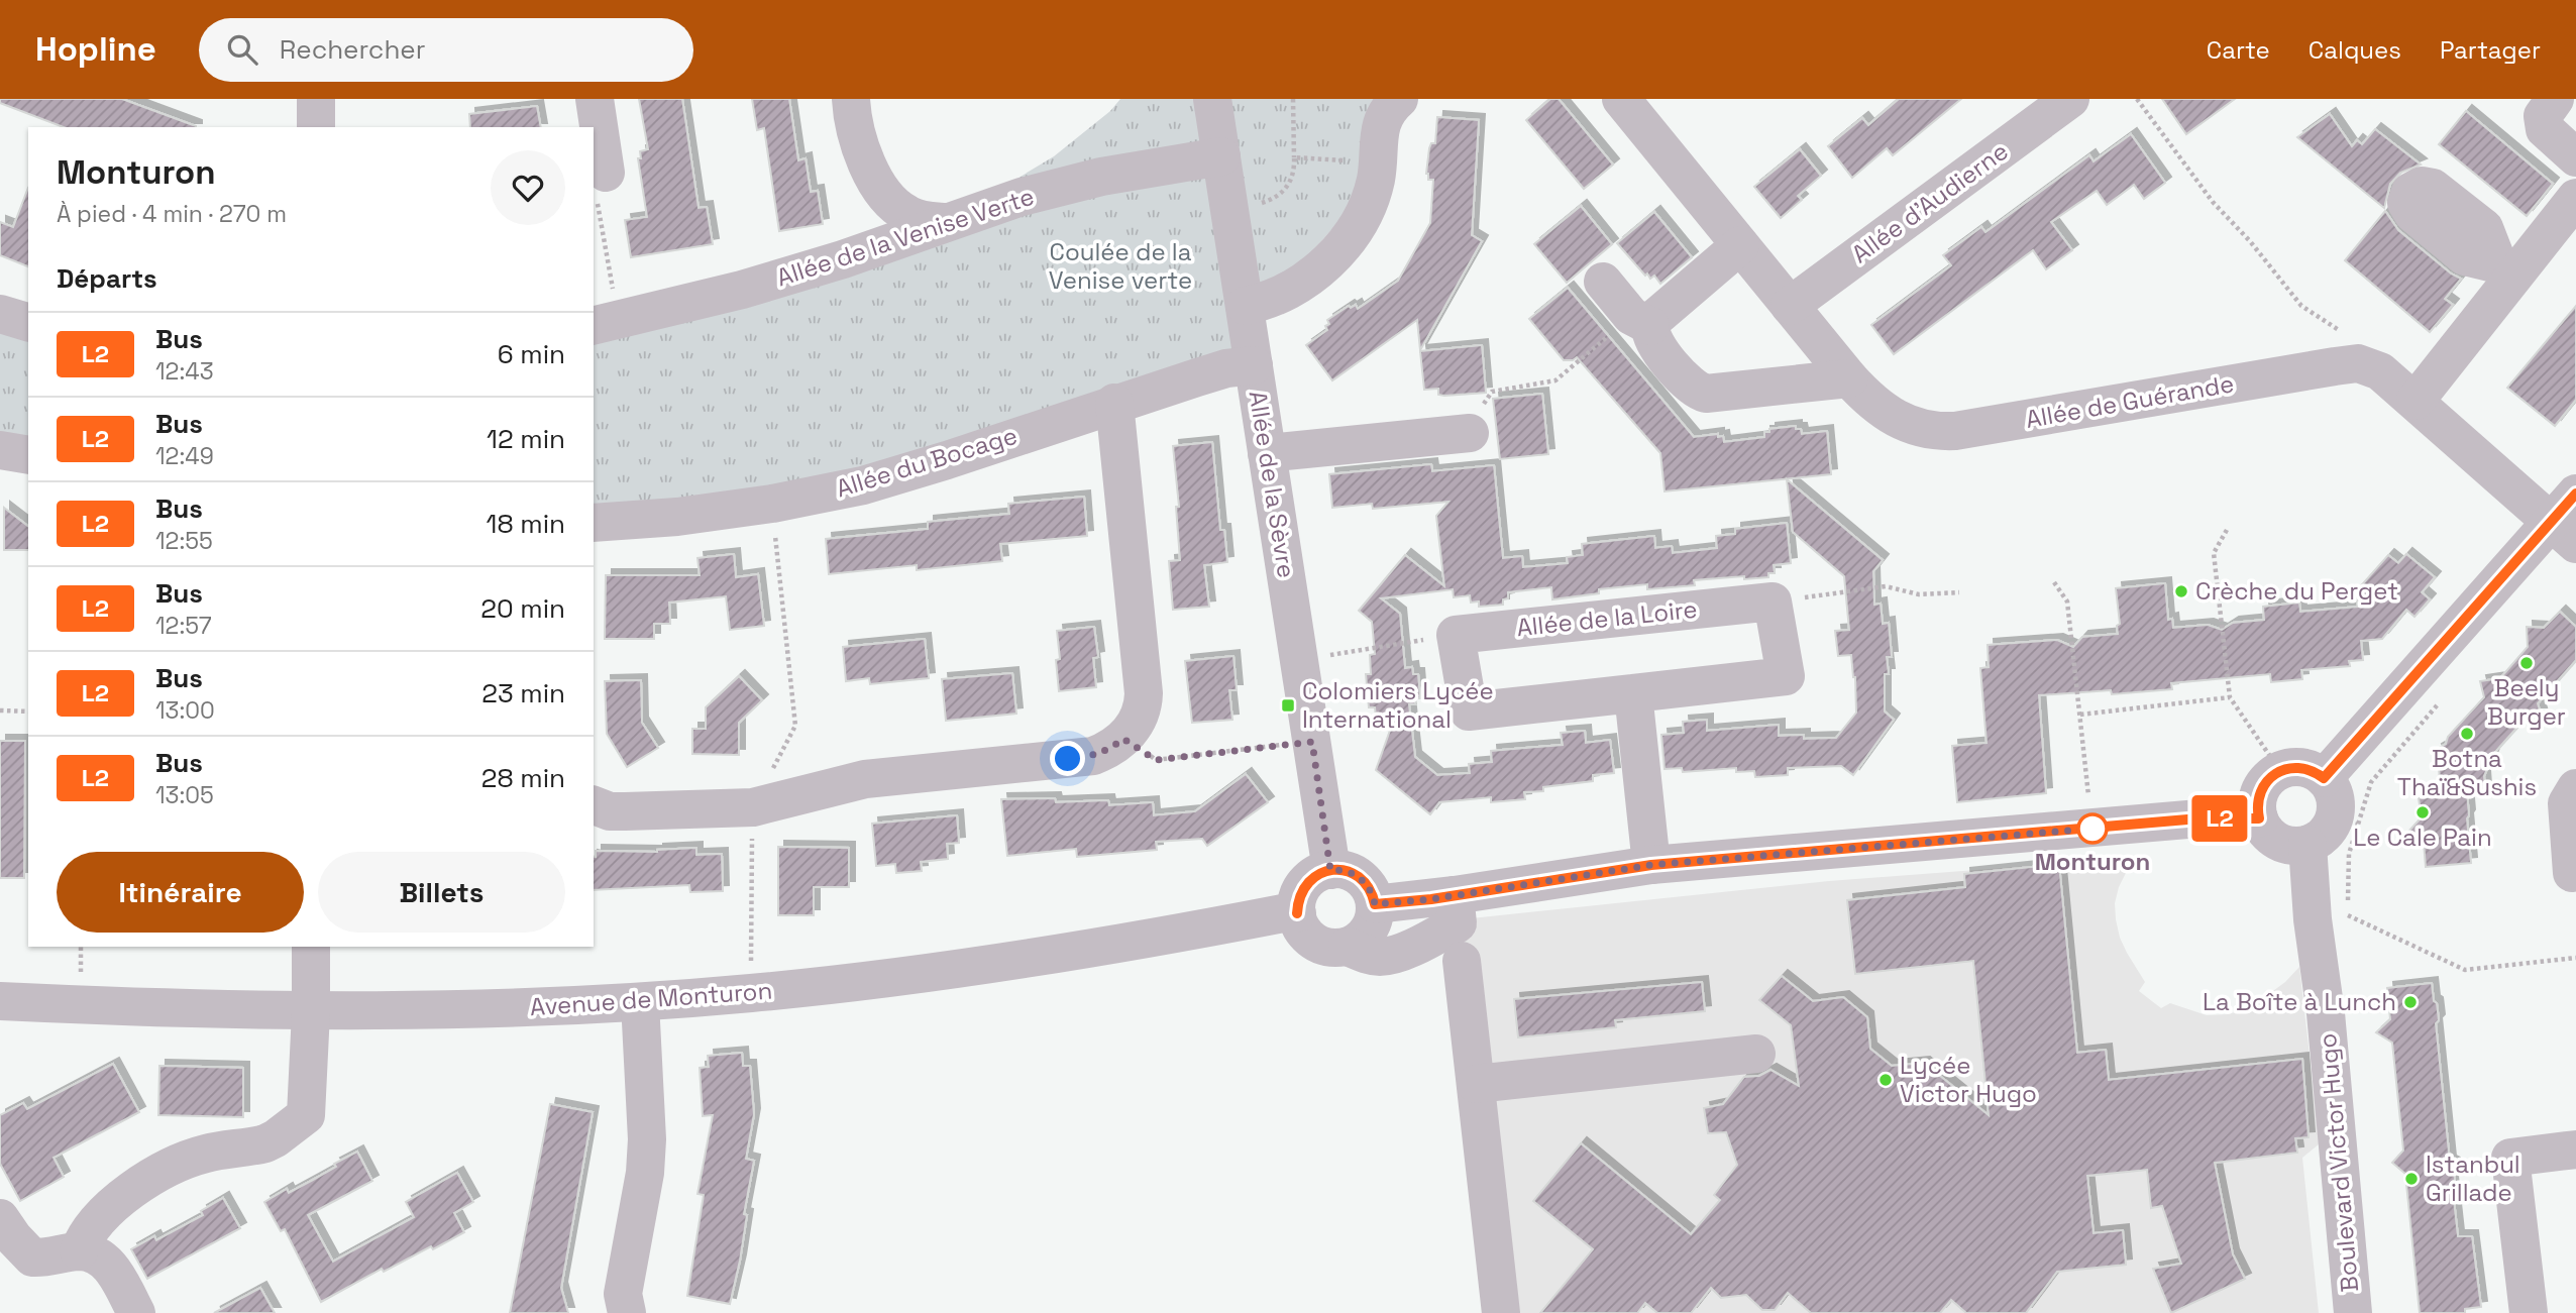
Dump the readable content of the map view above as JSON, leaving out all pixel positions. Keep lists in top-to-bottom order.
{
  "streets": {
    "street": [
      "Allée d'Audierne",
      "Allée de la Venise Verte",
      "Allée de Guérande",
      "Allée du Bocage",
      "Allée de la Sèvre",
      "Allée de la Loire",
      "Avenue de Monturon",
      "Boulevard Victor Hugo"
    ]
  },
  "crossings": [
    ["Allée d'Audierne", "Allée de Guérande"],
    ["Allée de la Venise Verte", "Allée de la Sèvre"],
    ["Allée du Bocage", "Allée de la Sèvre"],
    ["Allée de la Sèvre", "Avenue de Monturon"]
  ],
  "parks": ["Coulée de la Venise verte"],
  "places": {
    "other": [
      "Crèche du Perget",
      "Beely Burger",
      "Botna Thaï&Sushis",
      "Le Cale Pain",
      "Monturon",
      "La Boîte à Lunch",
      "Lycée Victor Hugo",
      "Istanbul Grillade"
    ],
    "transit": ["Colomiers Lycée International"]
  },
  "lines": ["bus line L2"],
  "page": {
    "header": "Hopline",
    "search": "Rechercher",
    "nav": ["Carte", "Calques", "Partager"],
    "on_map": "L2",
    "heading": [
      ["Monturon", "À pied · 4 min · 270 m"],
      "Départs"
    ],
    "list": [
      {
        "mark": "L2",
        "name": "Bus",
        "note": "12:43",
        "value": "6 min"
      },
      {
        "mark": "L2",
        "name": "Bus",
        "note": "12:49",
        "value": "12 min"
      },
      {
        "mark": "L2",
        "name": "Bus",
        "note": "12:55",
        "value": "18 min"
      },
      {
        "mark": "L2",
        "name": "Bus",
        "note": "12:57",
        "value": "20 min"
      },
      {
        "mark": "L2",
        "name": "Bus",
        "note": "13:00",
        "value": "23 min"
      },
      {
        "mark": "L2",
        "name": "Bus",
        "note": "13:05",
        "value": "28 min"
      }
    ],
    "buttons": ["Itinéraire", "Billets"]
  }
}
